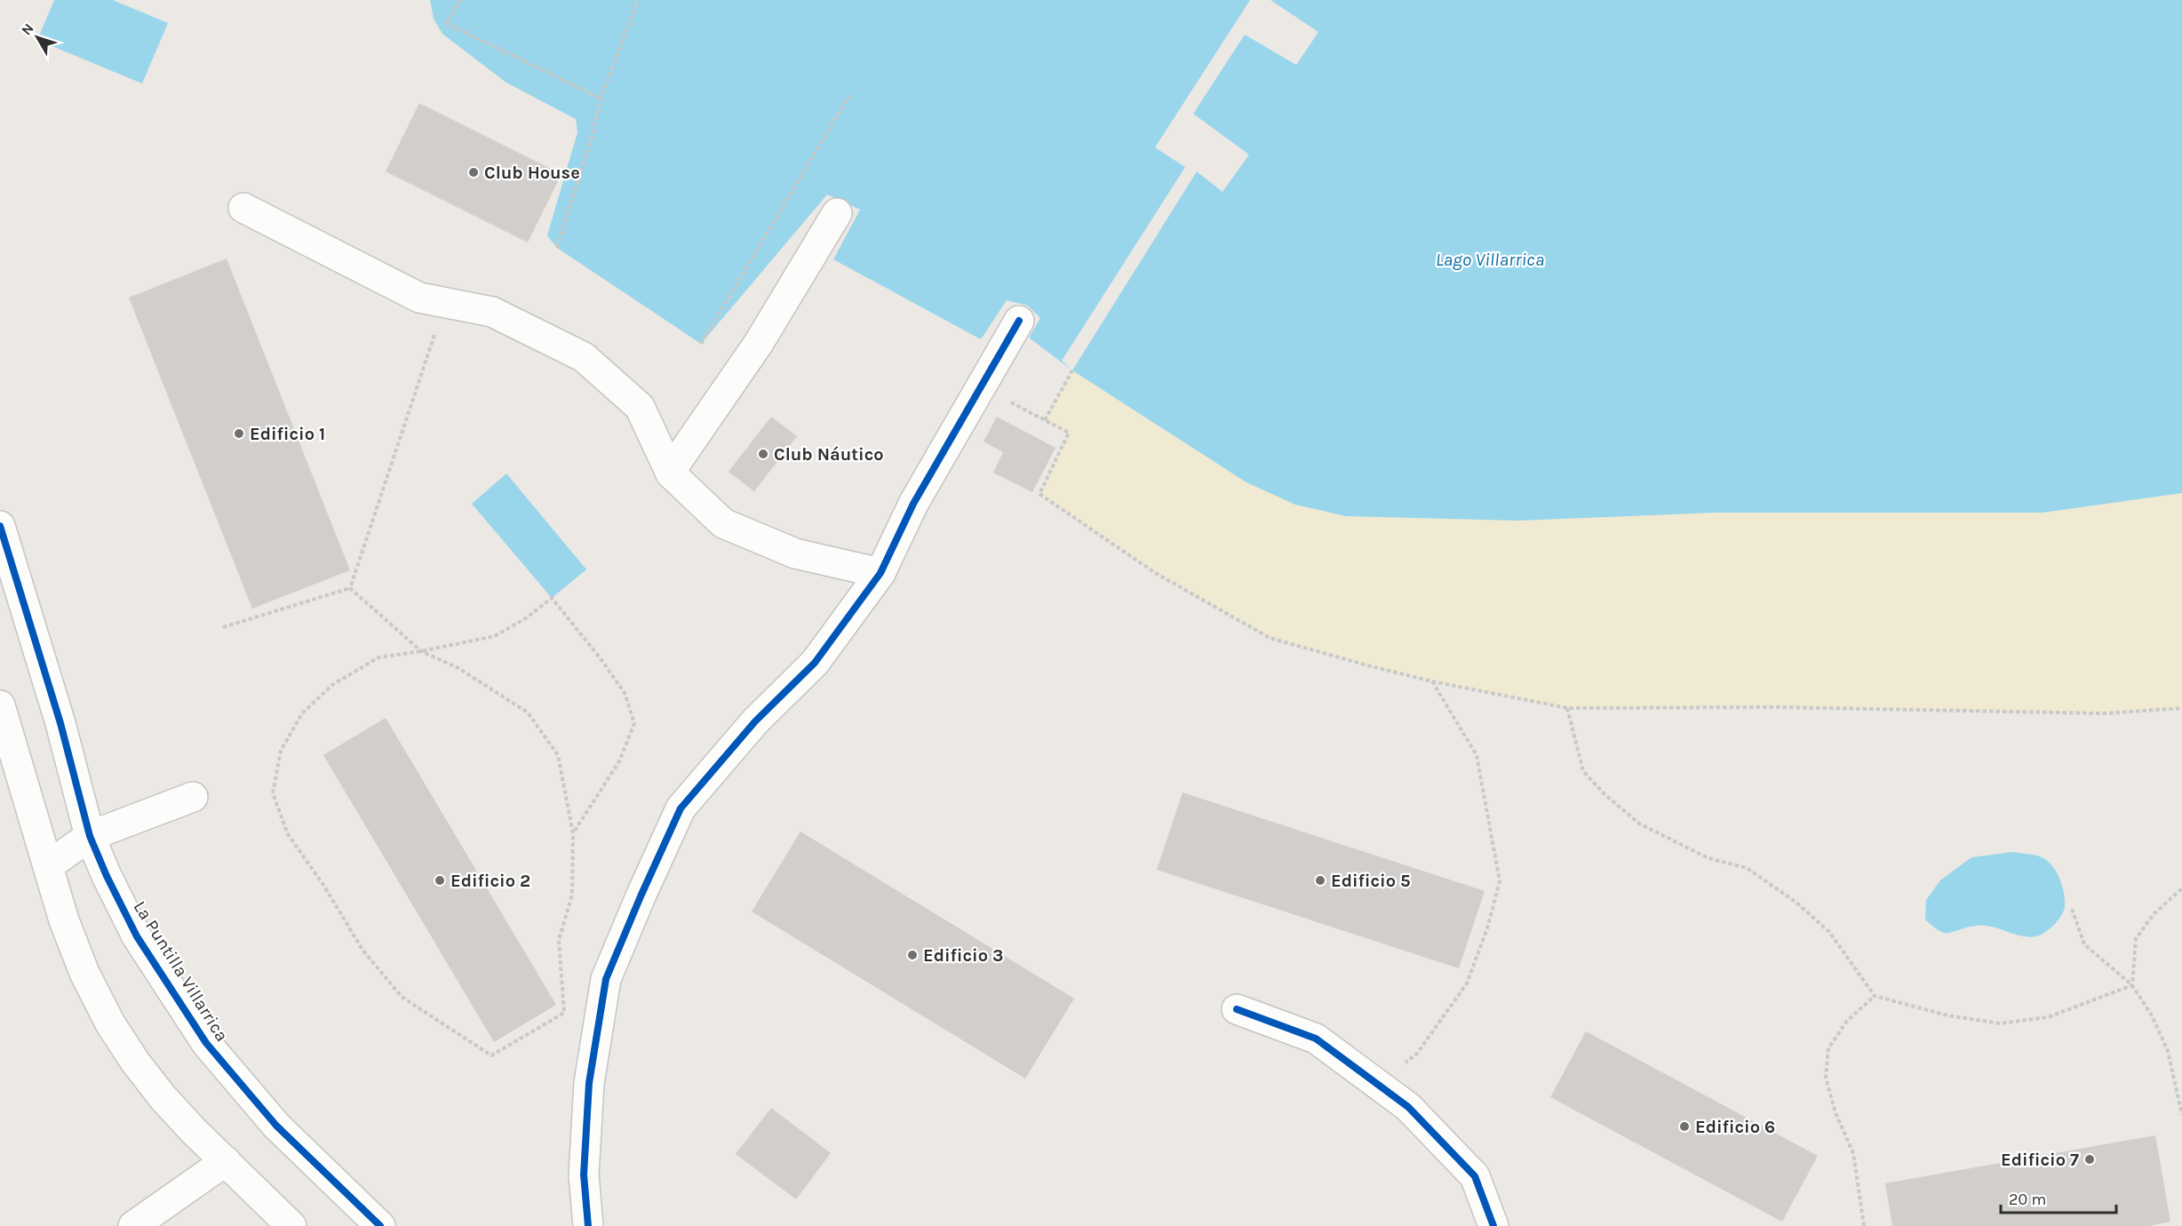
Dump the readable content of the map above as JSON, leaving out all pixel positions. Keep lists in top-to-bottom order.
{
  "streets": {
    "street": ["La Puntilla Villarrica"]
  },
  "water": ["Lago Villarrica"],
  "places": [
    "Club House",
    "Edificio 1",
    "Club Náutico",
    "Edificio 2",
    "Edificio 5",
    "Edificio 3",
    "Edificio 6",
    "Edificio 7"
  ],
  "scale_bar": "20 m",
  "north": "top left"
}
